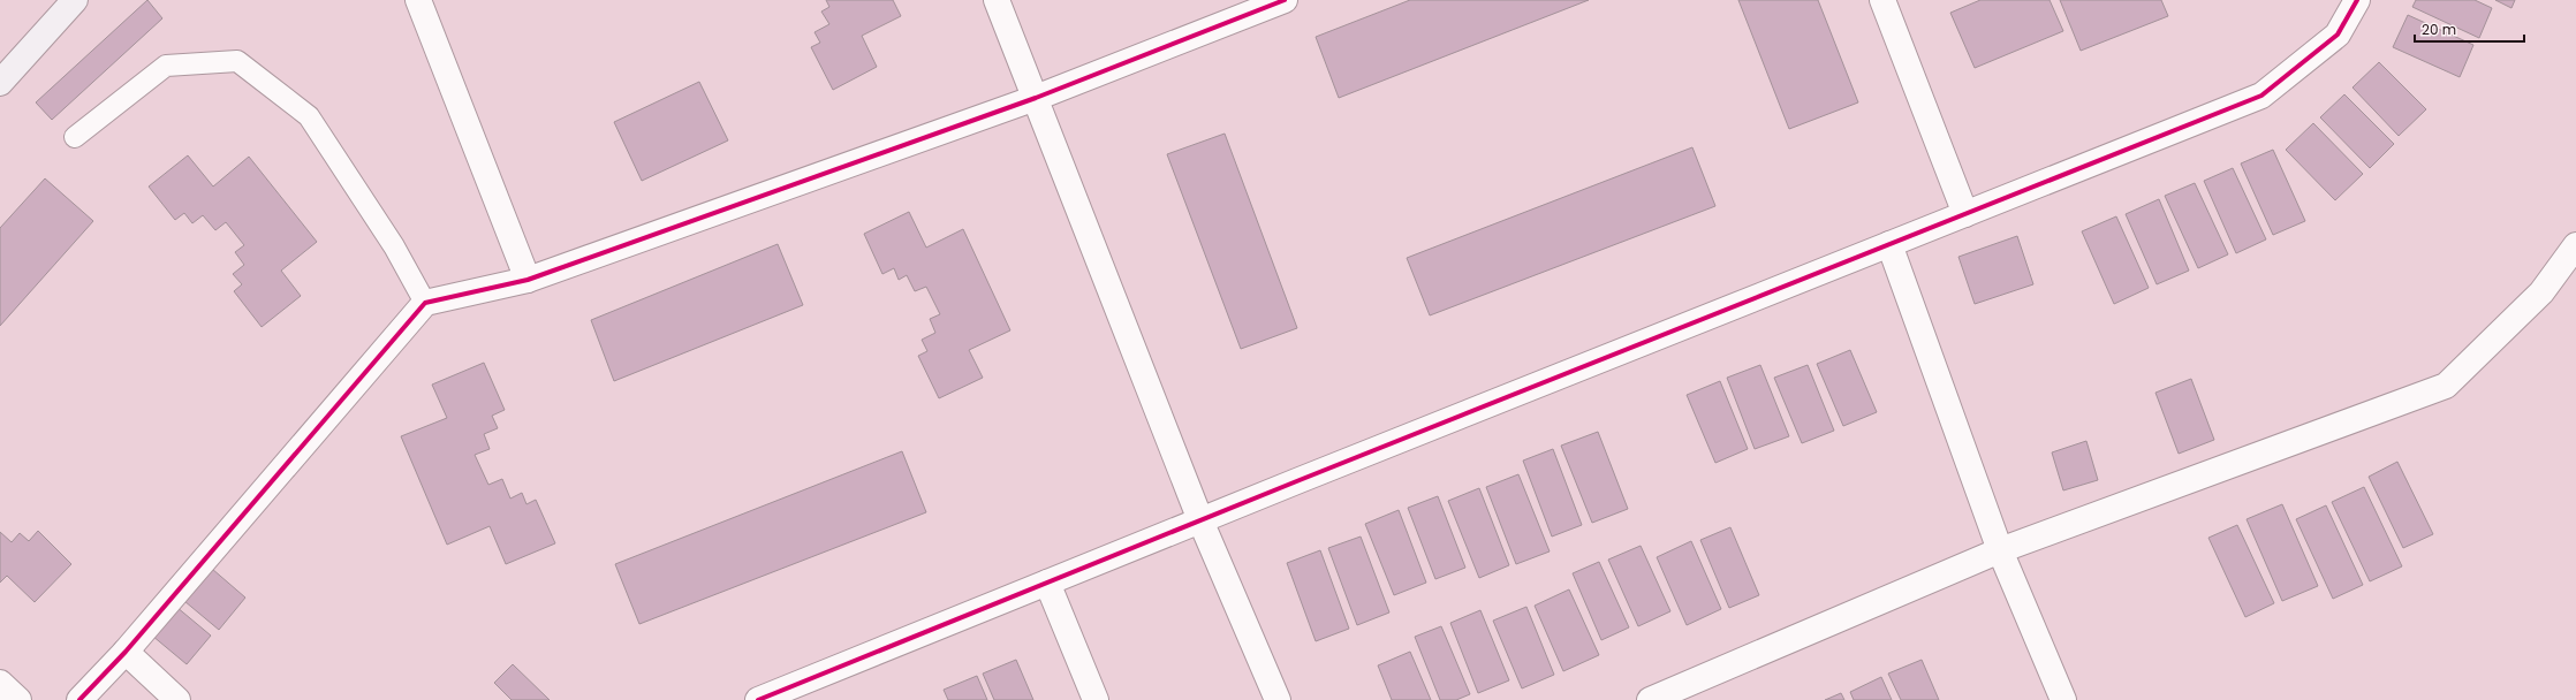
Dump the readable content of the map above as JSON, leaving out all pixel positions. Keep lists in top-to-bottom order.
{
  "scale_bar": "20 m"
}
